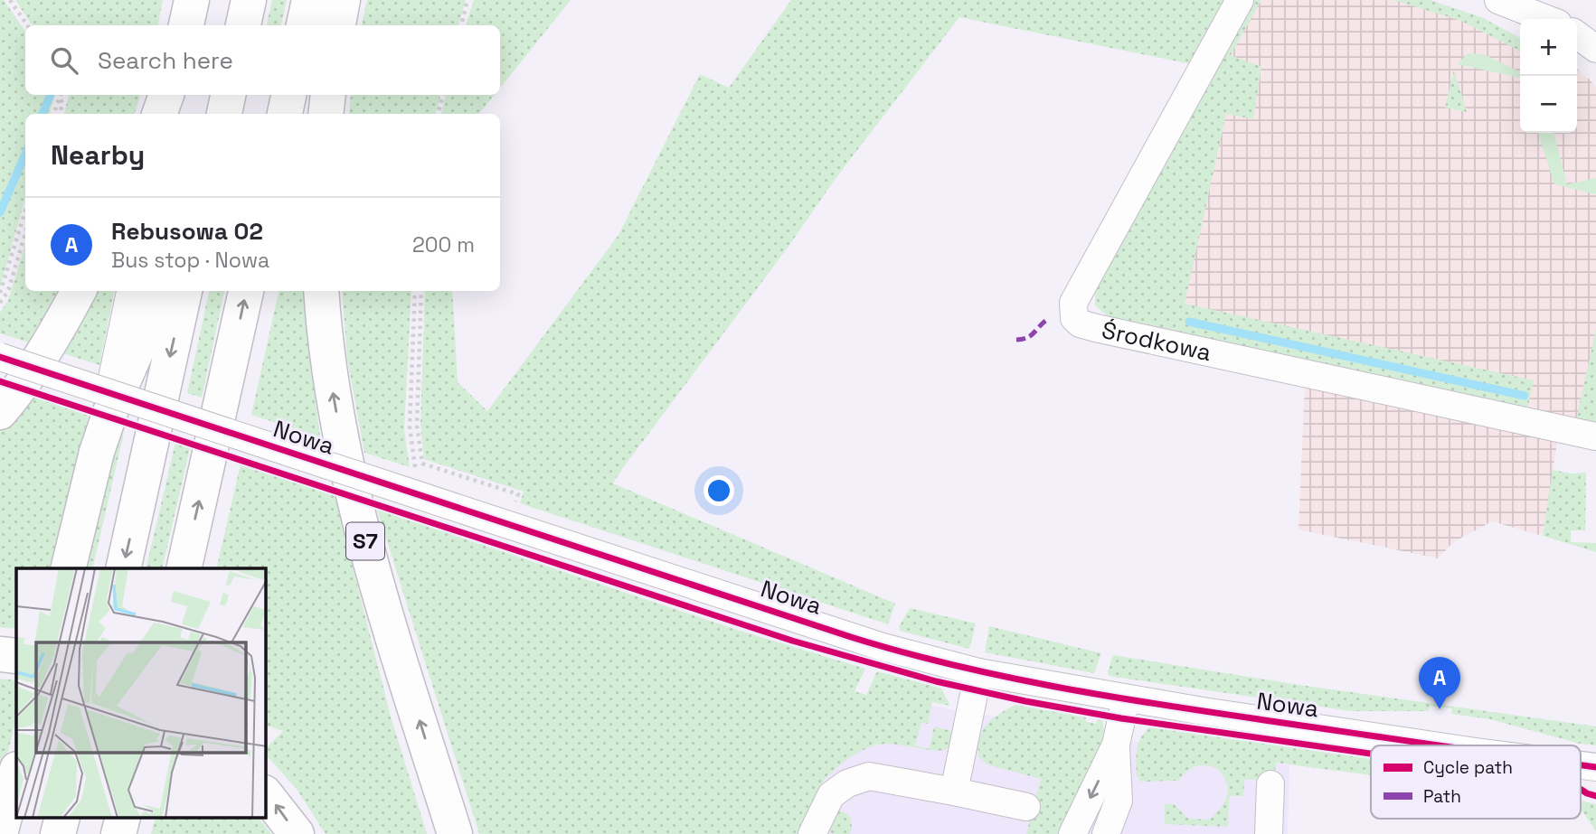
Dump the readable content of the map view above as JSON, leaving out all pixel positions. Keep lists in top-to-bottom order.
{
  "streets": {
    "highway": ["S7"],
    "street": ["Środkowa", "Nowa"]
  },
  "legend": ["Cycle path", "Path"],
  "page": {
    "map_buttons": ["+", "−"],
    "search": "Search here",
    "heading": "Nearby",
    "list": [
      {
        "mark": "A",
        "name": "Rebusowa 02",
        "note": "Bus stop · Nowa",
        "value": "200 m"
      }
    ],
    "pins": "A"
  }
}
